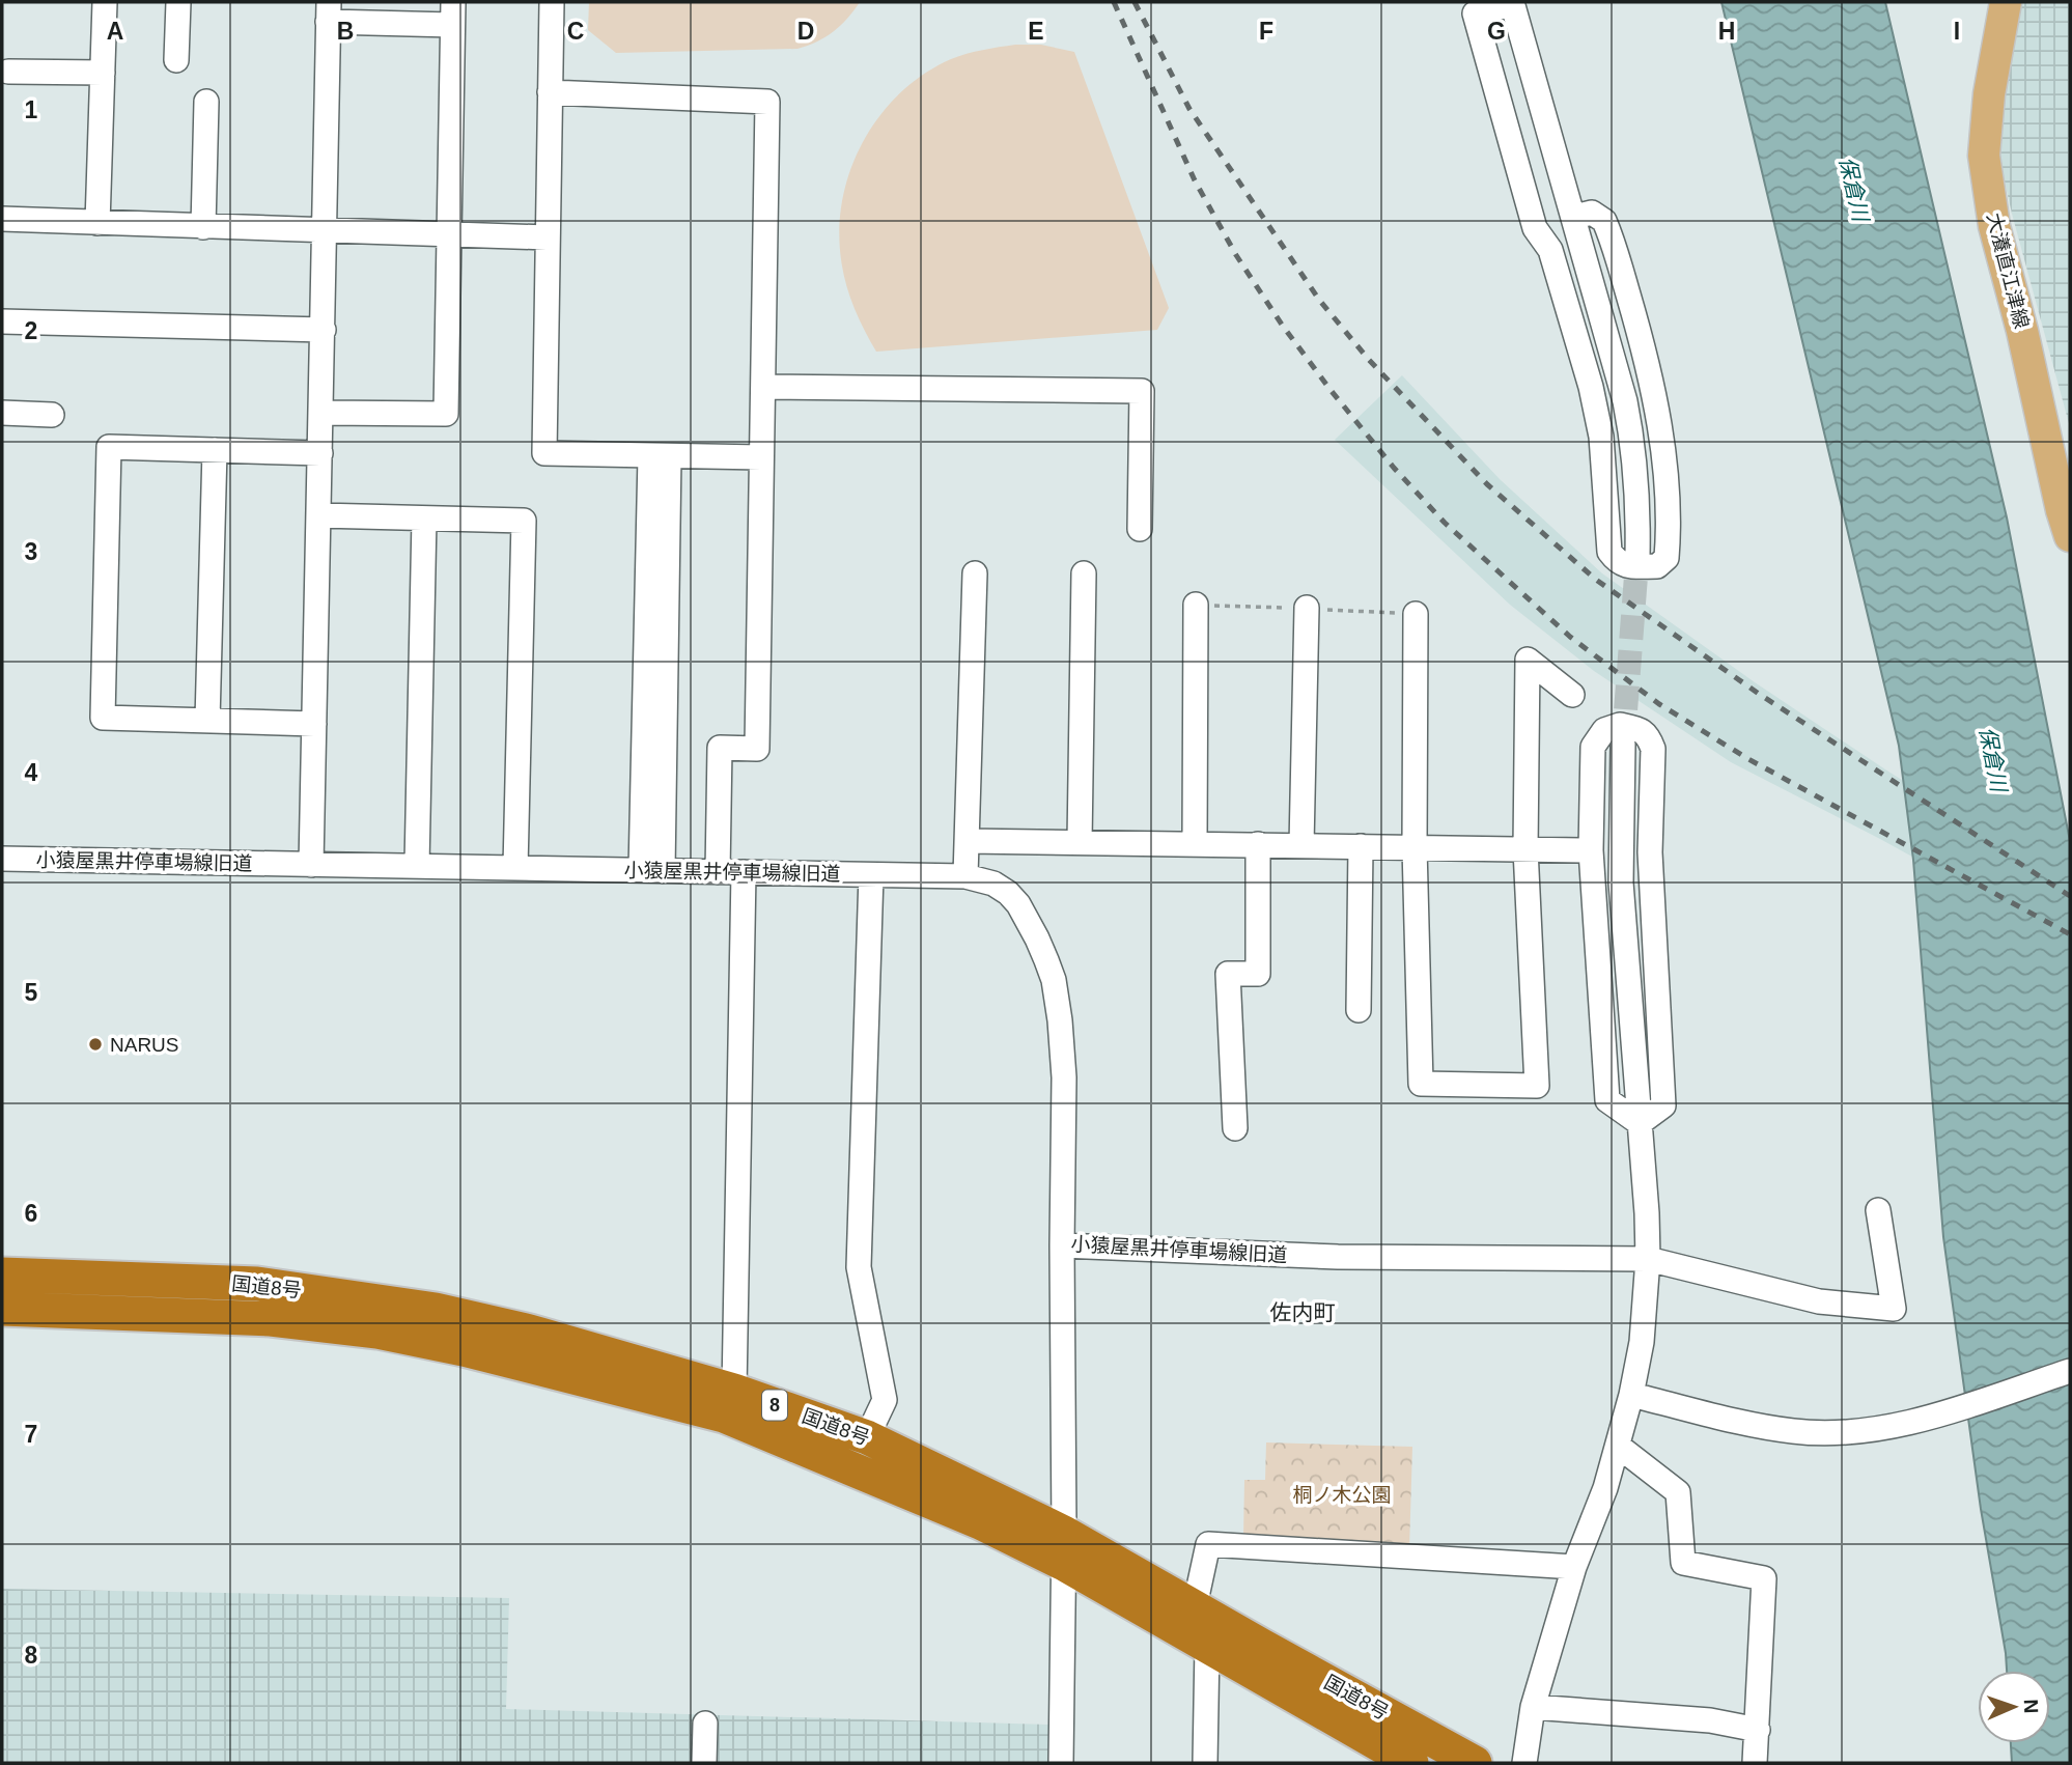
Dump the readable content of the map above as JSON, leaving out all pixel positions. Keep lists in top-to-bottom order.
{
  "streets": {
    "highway": ["国道8号", "8"],
    "main road": ["大瀁直江津線"],
    "street": ["小猿屋黒井停車場線旧道"]
  },
  "districts": ["佐内町"],
  "water": ["保倉川"],
  "parks": ["桐ノ木公園"],
  "places": ["NARUS"],
  "north": "right",
  "grid": {
    "columns": [
      "A",
      "B",
      "C",
      "D",
      "E",
      "F",
      "G",
      "H",
      "I"
    ],
    "rows": [
      "1",
      "2",
      "3",
      "4",
      "5",
      "6",
      "7",
      "8"
    ]
  }
}
